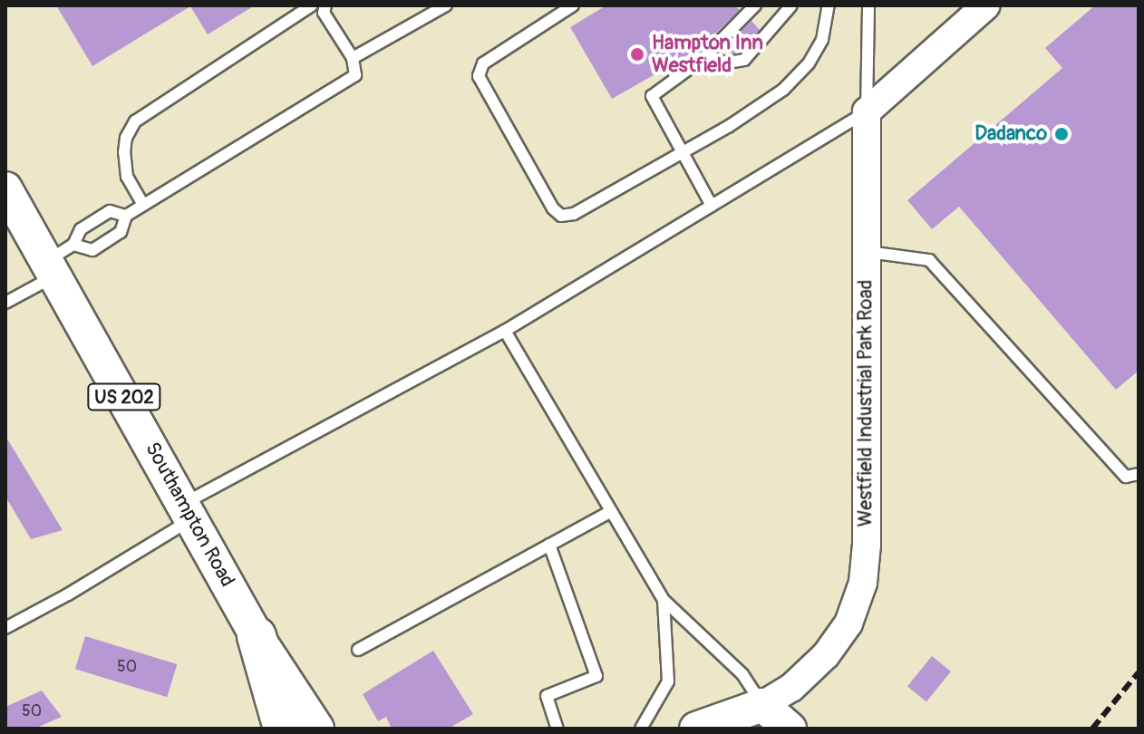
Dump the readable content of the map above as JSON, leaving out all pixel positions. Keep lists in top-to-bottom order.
{
  "streets": {
    "main road": ["US 202", "Southampton Road"],
    "street": ["Westfield Industrial Park Road"]
  },
  "places": ["Hampton Inn Westfield", "Dadanco"],
  "house_numbers": ["50", "50"]
}
